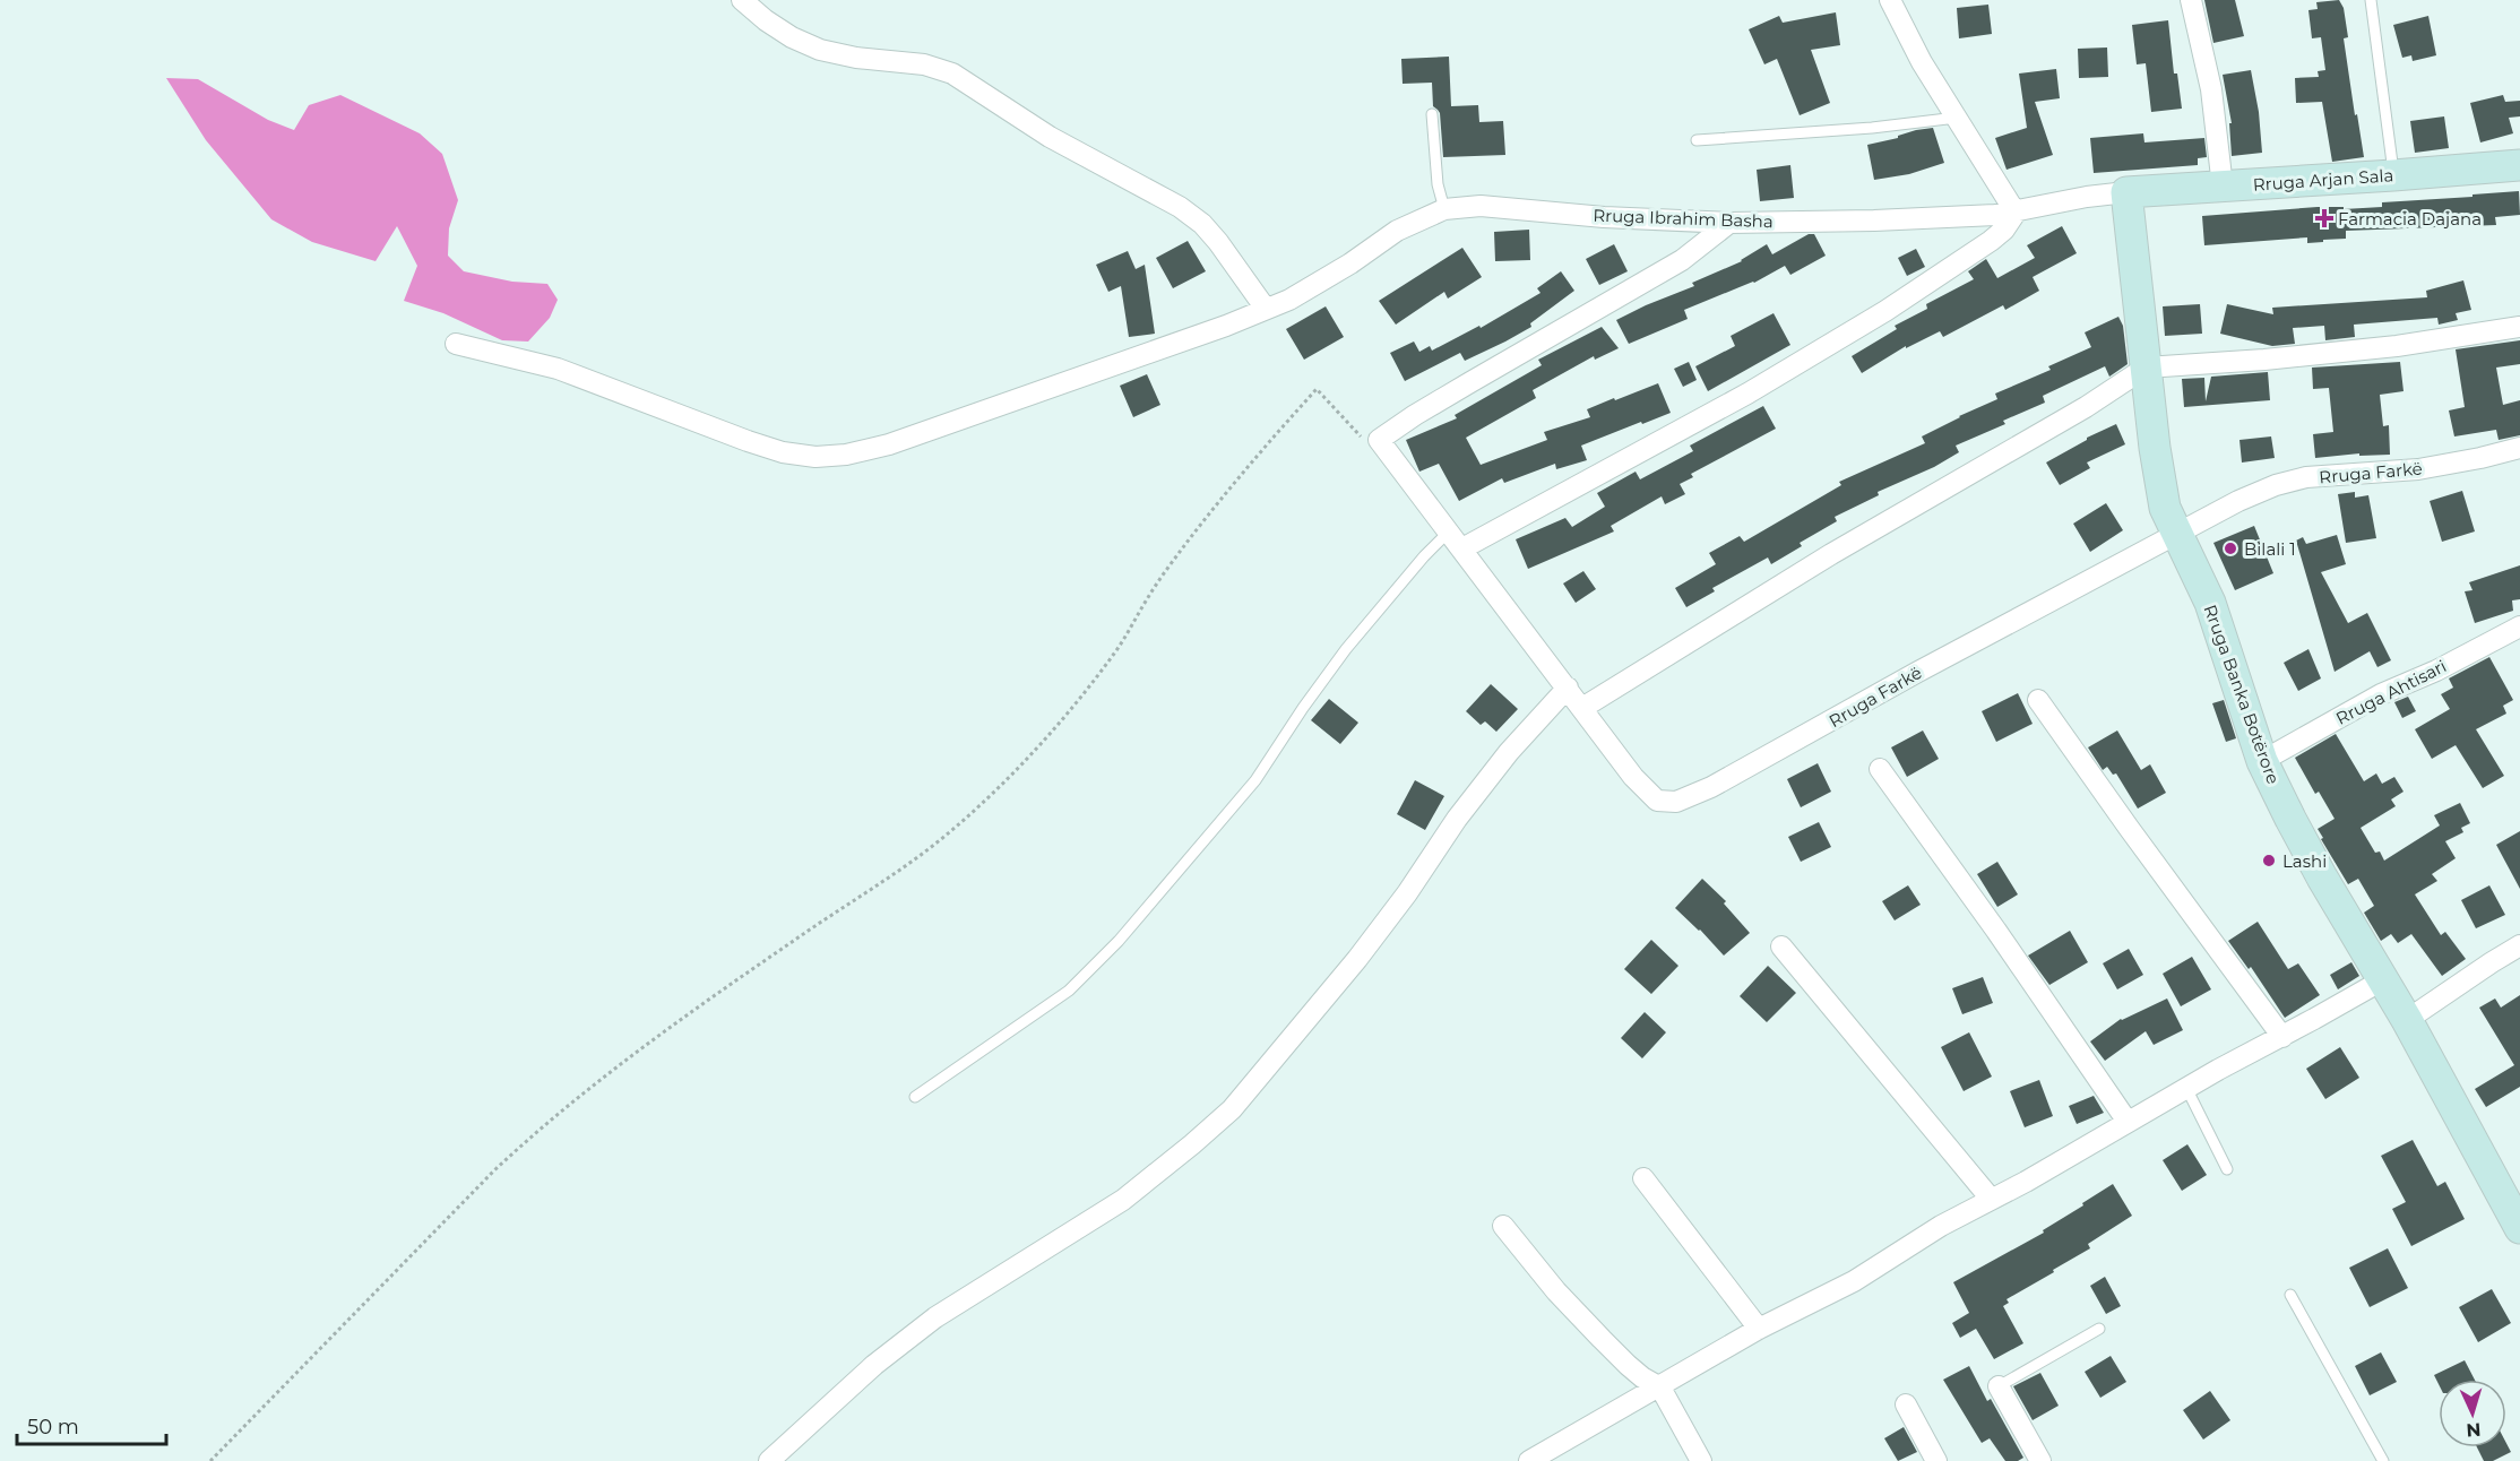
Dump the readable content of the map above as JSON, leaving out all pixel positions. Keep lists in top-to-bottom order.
{
  "streets": {
    "street": [
      "Rruga Arjan Sala",
      "Rruga Ibrahim Basha",
      "Rruga Farkë",
      "Rruga Ahtisari",
      "Rruga Banka Botërore"
    ]
  },
  "crossings": [
    ["Rruga Arjan Sala", "Rruga Ibrahim Basha"],
    ["Rruga Arjan Sala", "Rruga Banka Botërore"],
    ["Rruga Ibrahim Basha", "Rruga Banka Botërore"],
    ["Rruga Farkë", "Rruga Banka Botërore"],
    ["Rruga Ahtisari", "Rruga Banka Botërore"]
  ],
  "places": {
    "health": ["Farmacia Dajana"],
    "other": ["Bilali 1", "Lashi"]
  },
  "scale_bar": "50 m",
  "north": "bottom"
}
